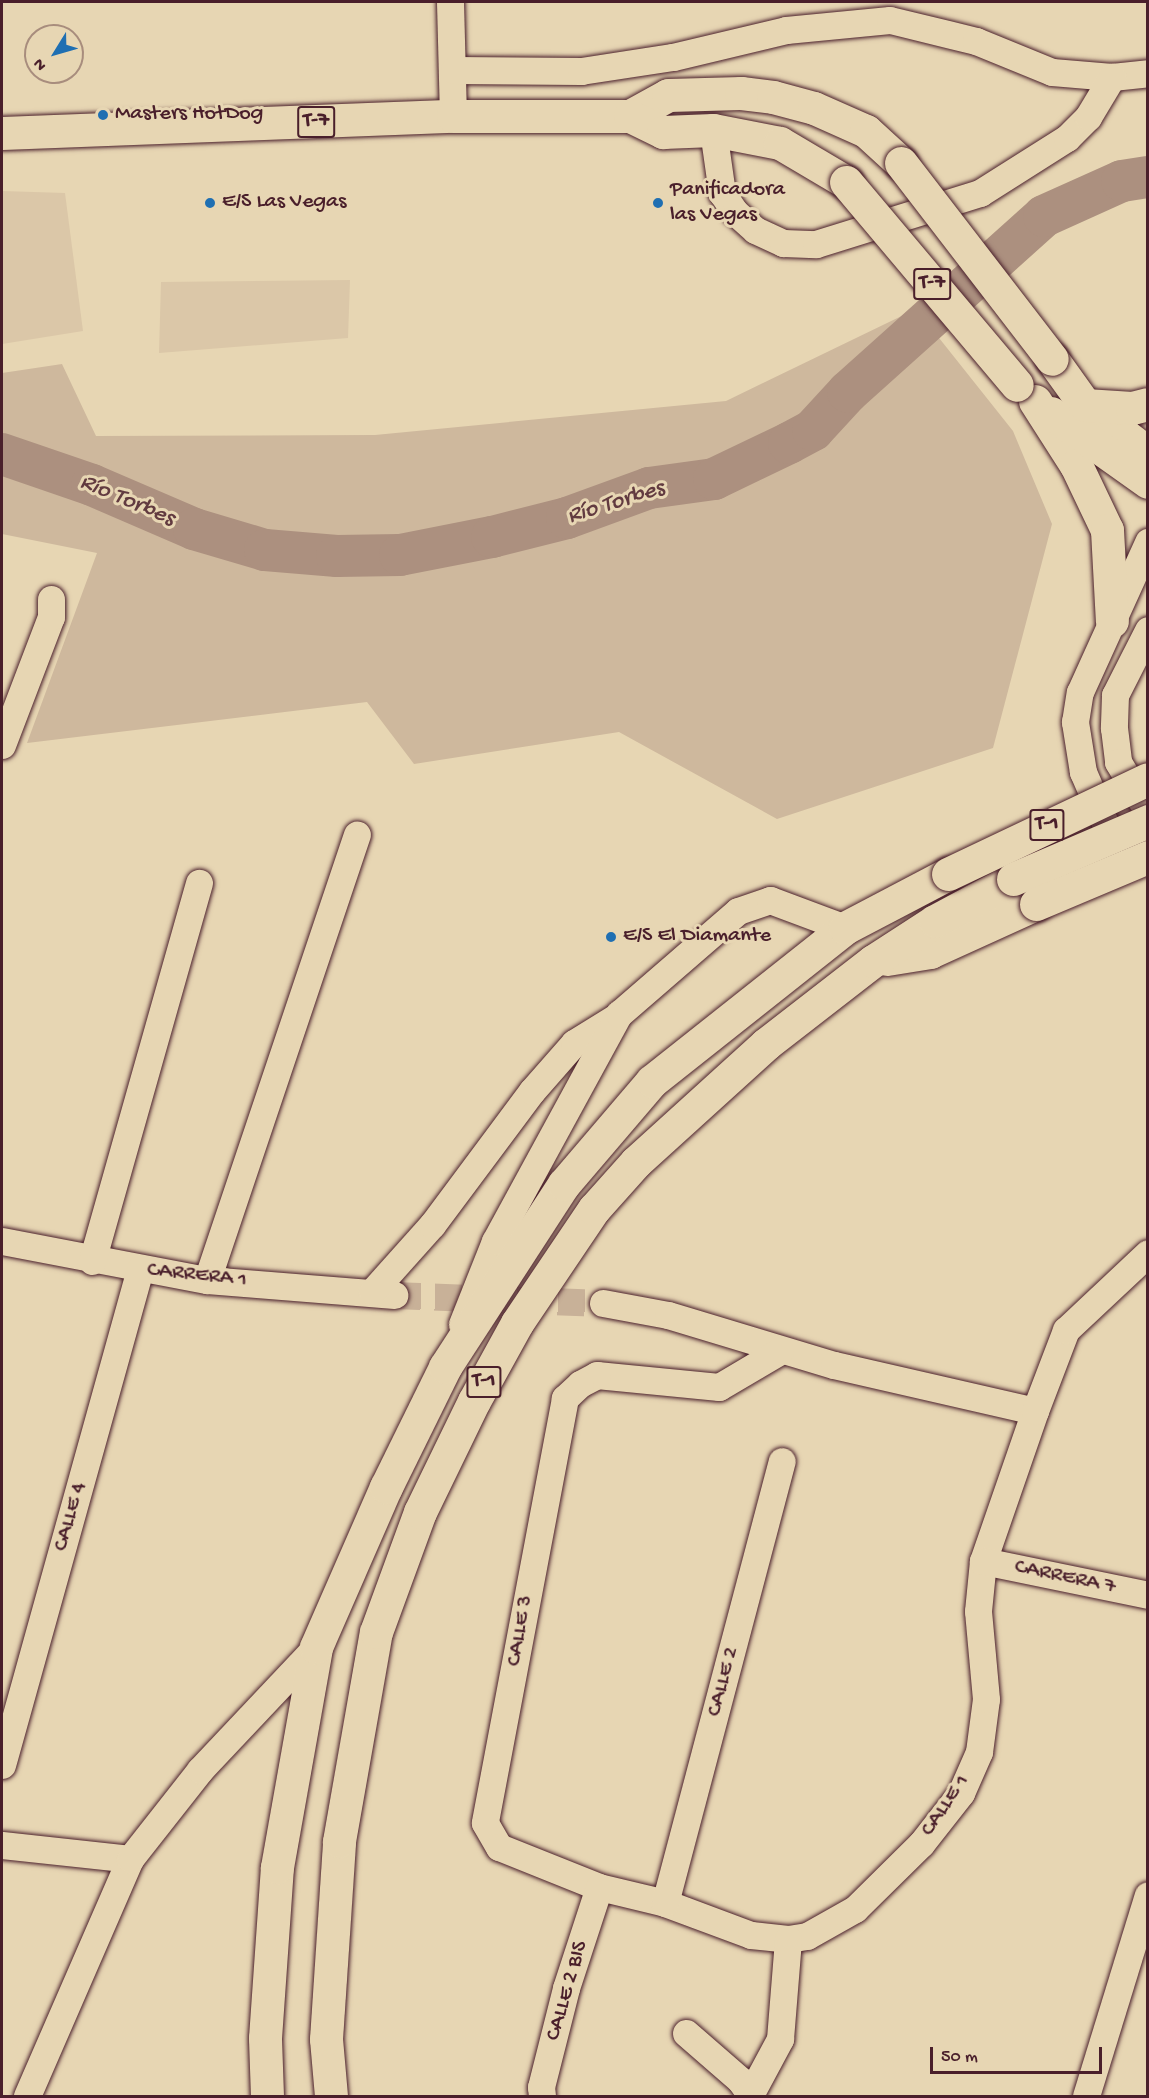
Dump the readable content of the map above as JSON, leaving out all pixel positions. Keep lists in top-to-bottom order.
{
  "streets": {
    "main road": ["T-7", "T-1"],
    "street": [
      "CARRERA 1",
      "CALLE 4",
      "CARRERA 7",
      "CALLE 3",
      "CALLE 2",
      "CALLE 1",
      "CALLE 2 BIS"
    ]
  },
  "crossings": [
    ["CARRERA 1", "CALLE 4"],
    ["CARRERA 7", "CALLE 1"],
    ["CALLE 3", "CALLE 2"],
    ["CALLE 3", "CALLE 1"],
    ["CALLE 3", "CALLE 2 BIS"],
    ["CALLE 2", "CALLE 1"]
  ],
  "water": ["Río Torbes"],
  "places": [
    "Masters HotDog",
    "E/S Las Vegas",
    "Panificadora las Vegas",
    "E/S El Diamante"
  ],
  "scale_bar": "50 m",
  "north": "bottom left"
}
